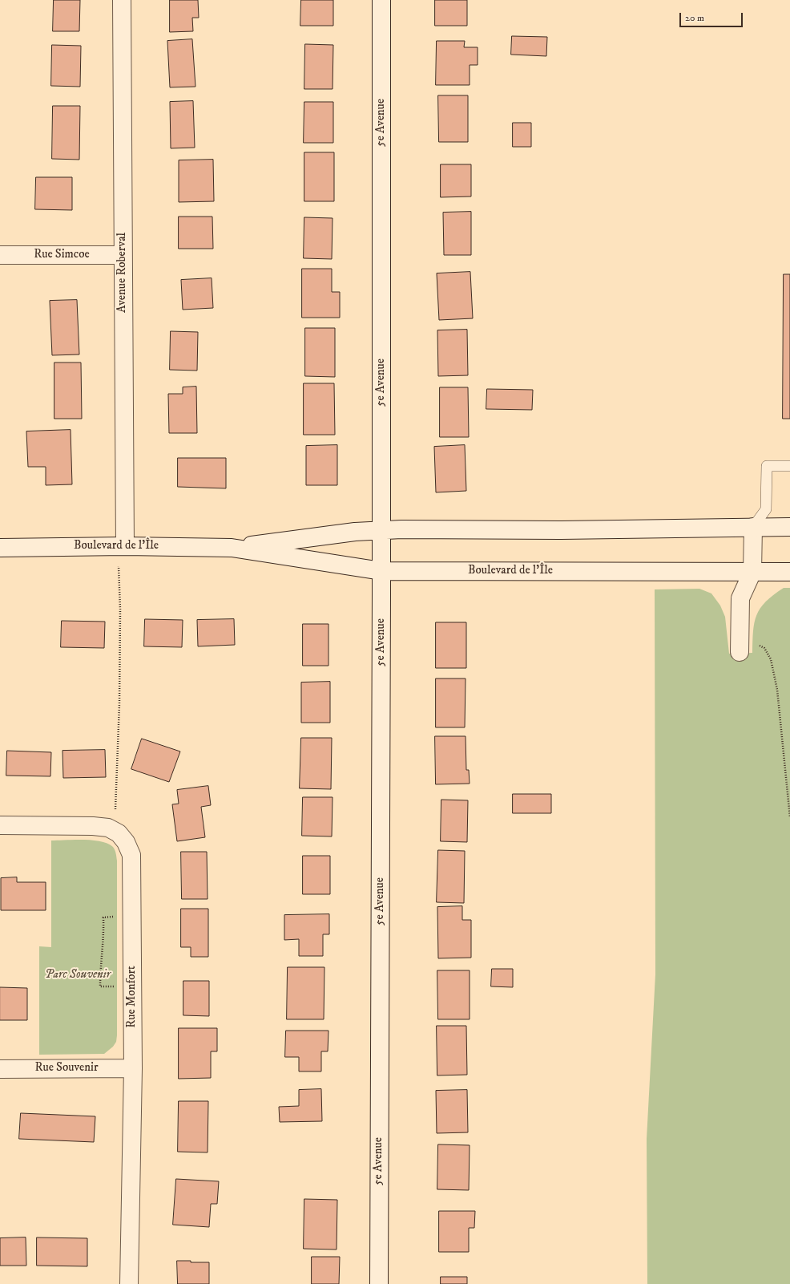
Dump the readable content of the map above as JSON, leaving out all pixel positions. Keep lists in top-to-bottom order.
{
  "streets": {
    "street": [
      "5e Avenue",
      "Rue Simcoe",
      "Avenue Roberval",
      "Boulevard de l'Île",
      "Rue Monfort",
      "Rue Souvenir"
    ]
  },
  "crossings": [
    ["5e Avenue", "Boulevard de l'Île"],
    ["Rue Simcoe", "Avenue Roberval"],
    ["Avenue Roberval", "Boulevard de l'Île"],
    ["Rue Monfort", "Rue Souvenir"]
  ],
  "parks": ["Parc Souvenir"],
  "scale_bar": "20 m"
}
